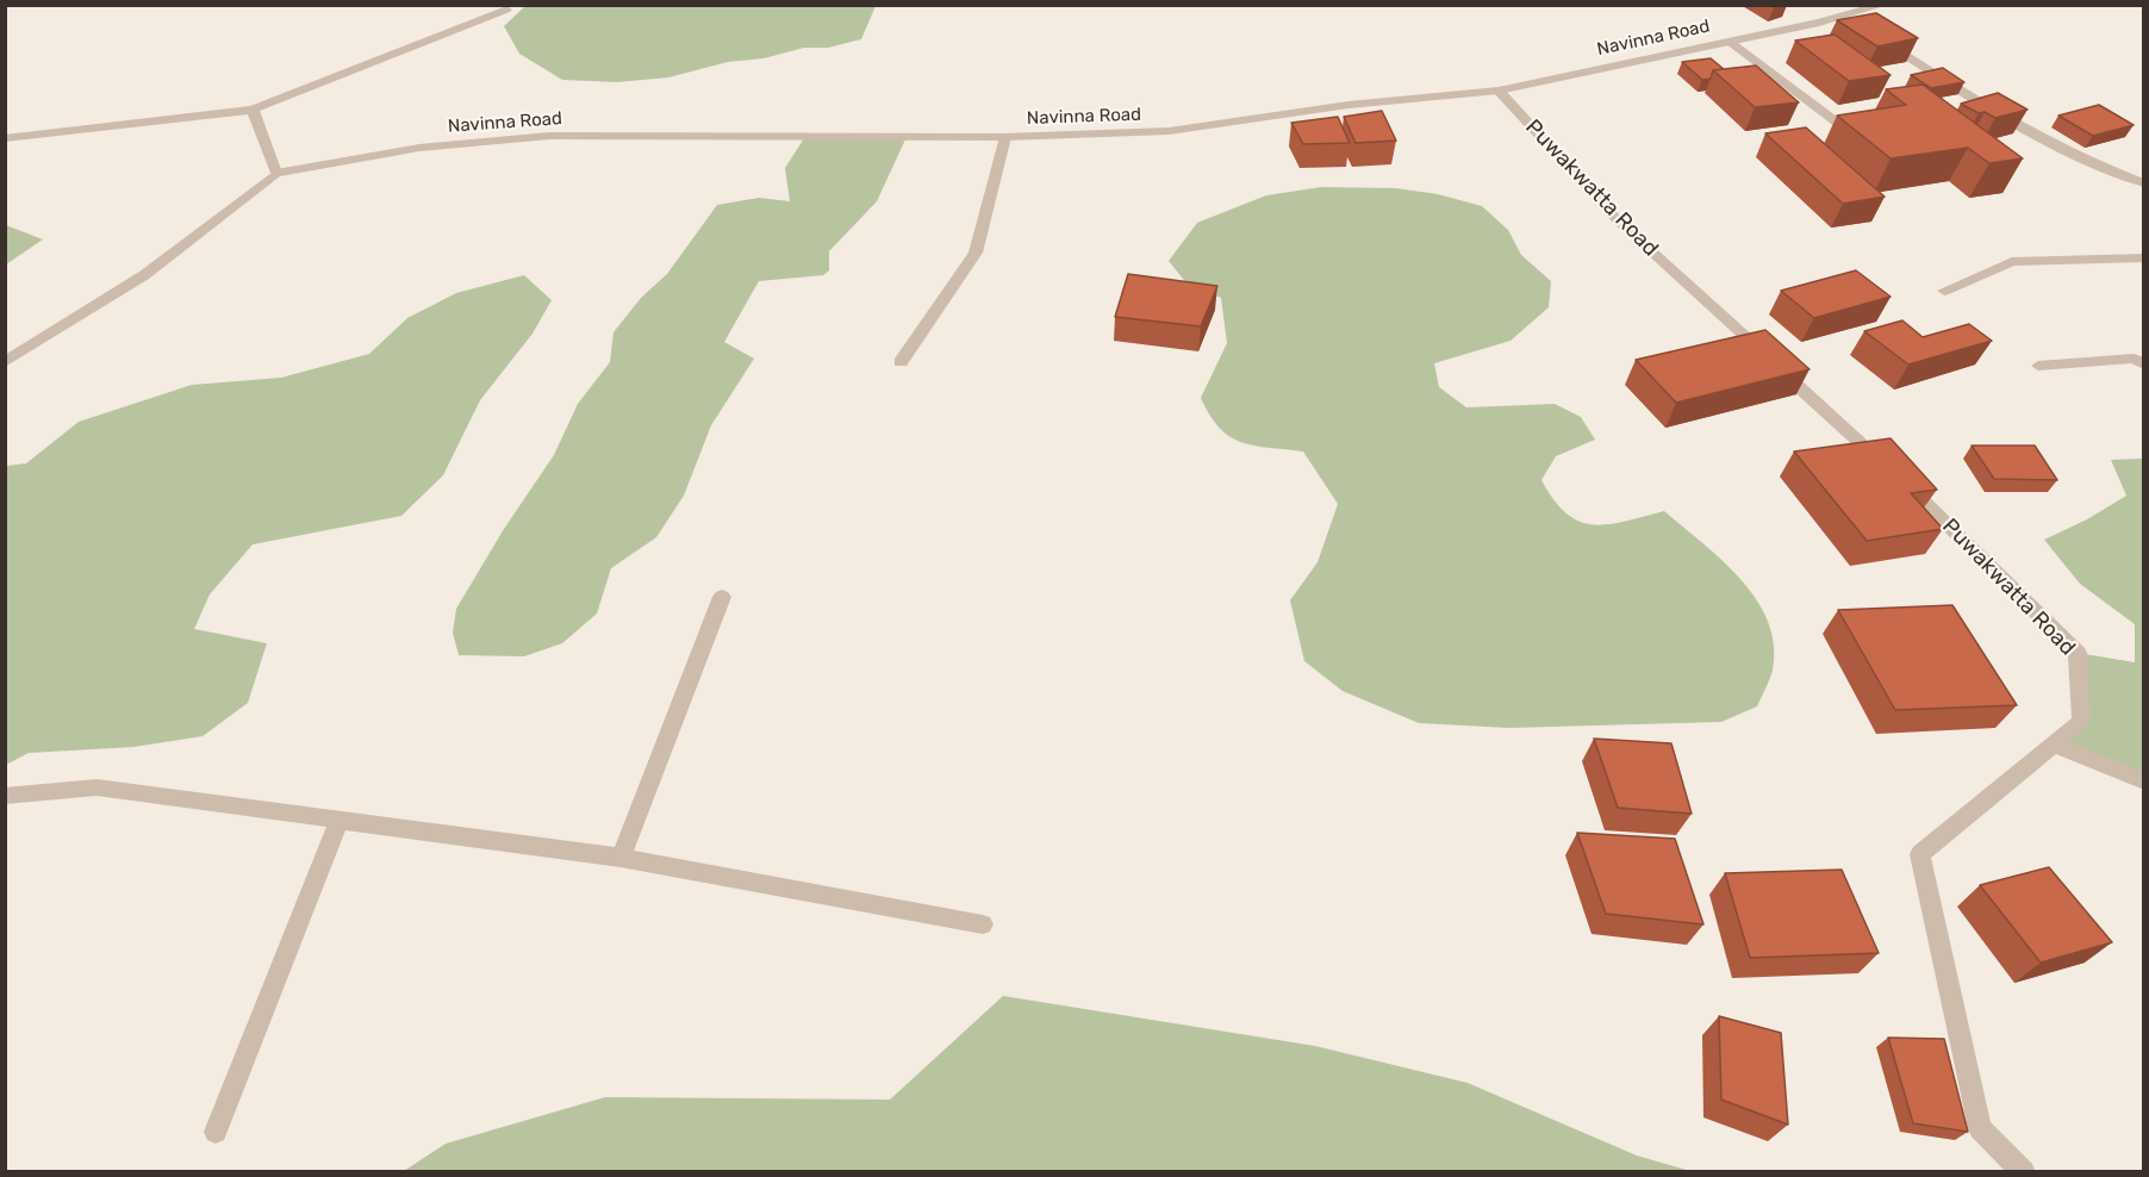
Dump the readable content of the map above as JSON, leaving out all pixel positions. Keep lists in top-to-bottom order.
{
  "streets": {
    "street": ["Navinna Road", "Puwakwatta Road"]
  },
  "crossings": [
    ["Navinna Road", "Puwakwatta Road"]
  ]
}
